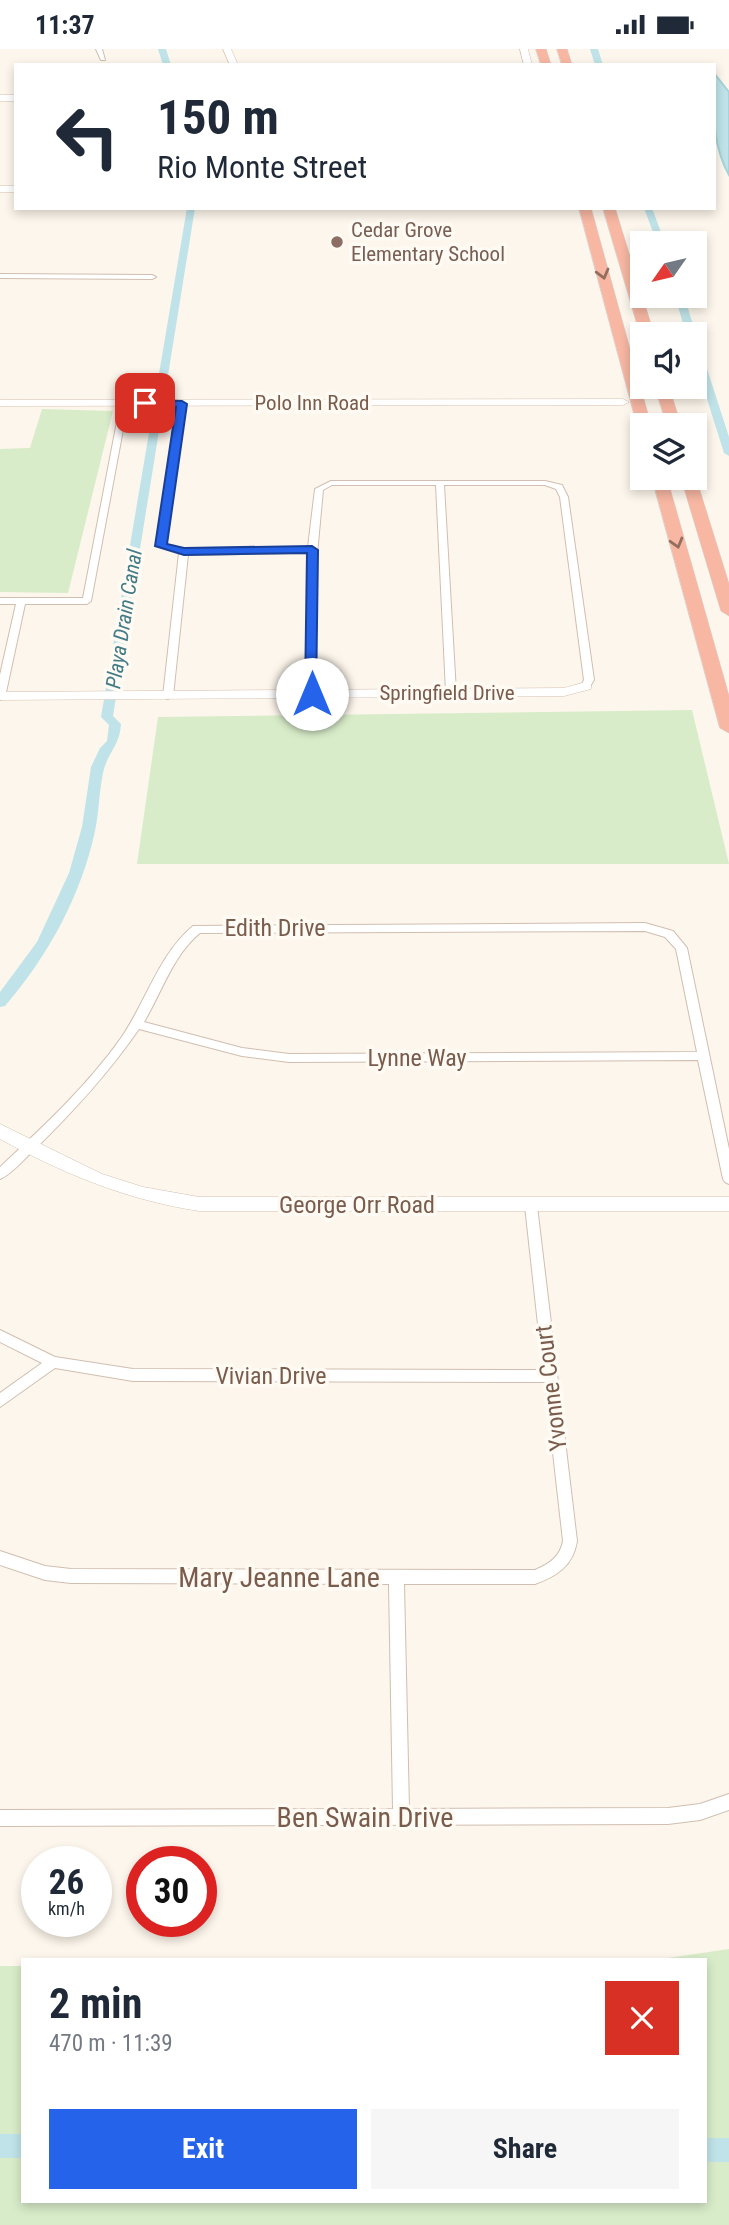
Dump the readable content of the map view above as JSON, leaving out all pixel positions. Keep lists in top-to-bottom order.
{
  "streets": {
    "street": [
      "Polo Inn Road",
      "Springfield Drive",
      "Edith Drive",
      "Lynne Way",
      "George Orr Road",
      "Vivian Drive",
      "Yvonne Court",
      "Mary Jeanne Lane",
      "Ben Swain Drive"
    ]
  },
  "crossings": [
    ["Edith Drive", "Lynne Way"],
    ["Edith Drive", "George Orr Road"],
    ["George Orr Road", "Yvonne Court"],
    ["Vivian Drive", "Yvonne Court"],
    ["Yvonne Court", "Mary Jeanne Lane"]
  ],
  "water": ["Playa Drain Canal"],
  "places": ["Cedar Grove Elementary School"],
  "north": "bottom left",
  "page": {
    "status": "11:37",
    "turn": ["150 m", "Rio Monte Street"],
    "speed": "26 km/h",
    "limit": "30",
    "heading": ["2 min", "470 m · 11:39"],
    "buttons": ["Exit", "Share"]
  }
}
